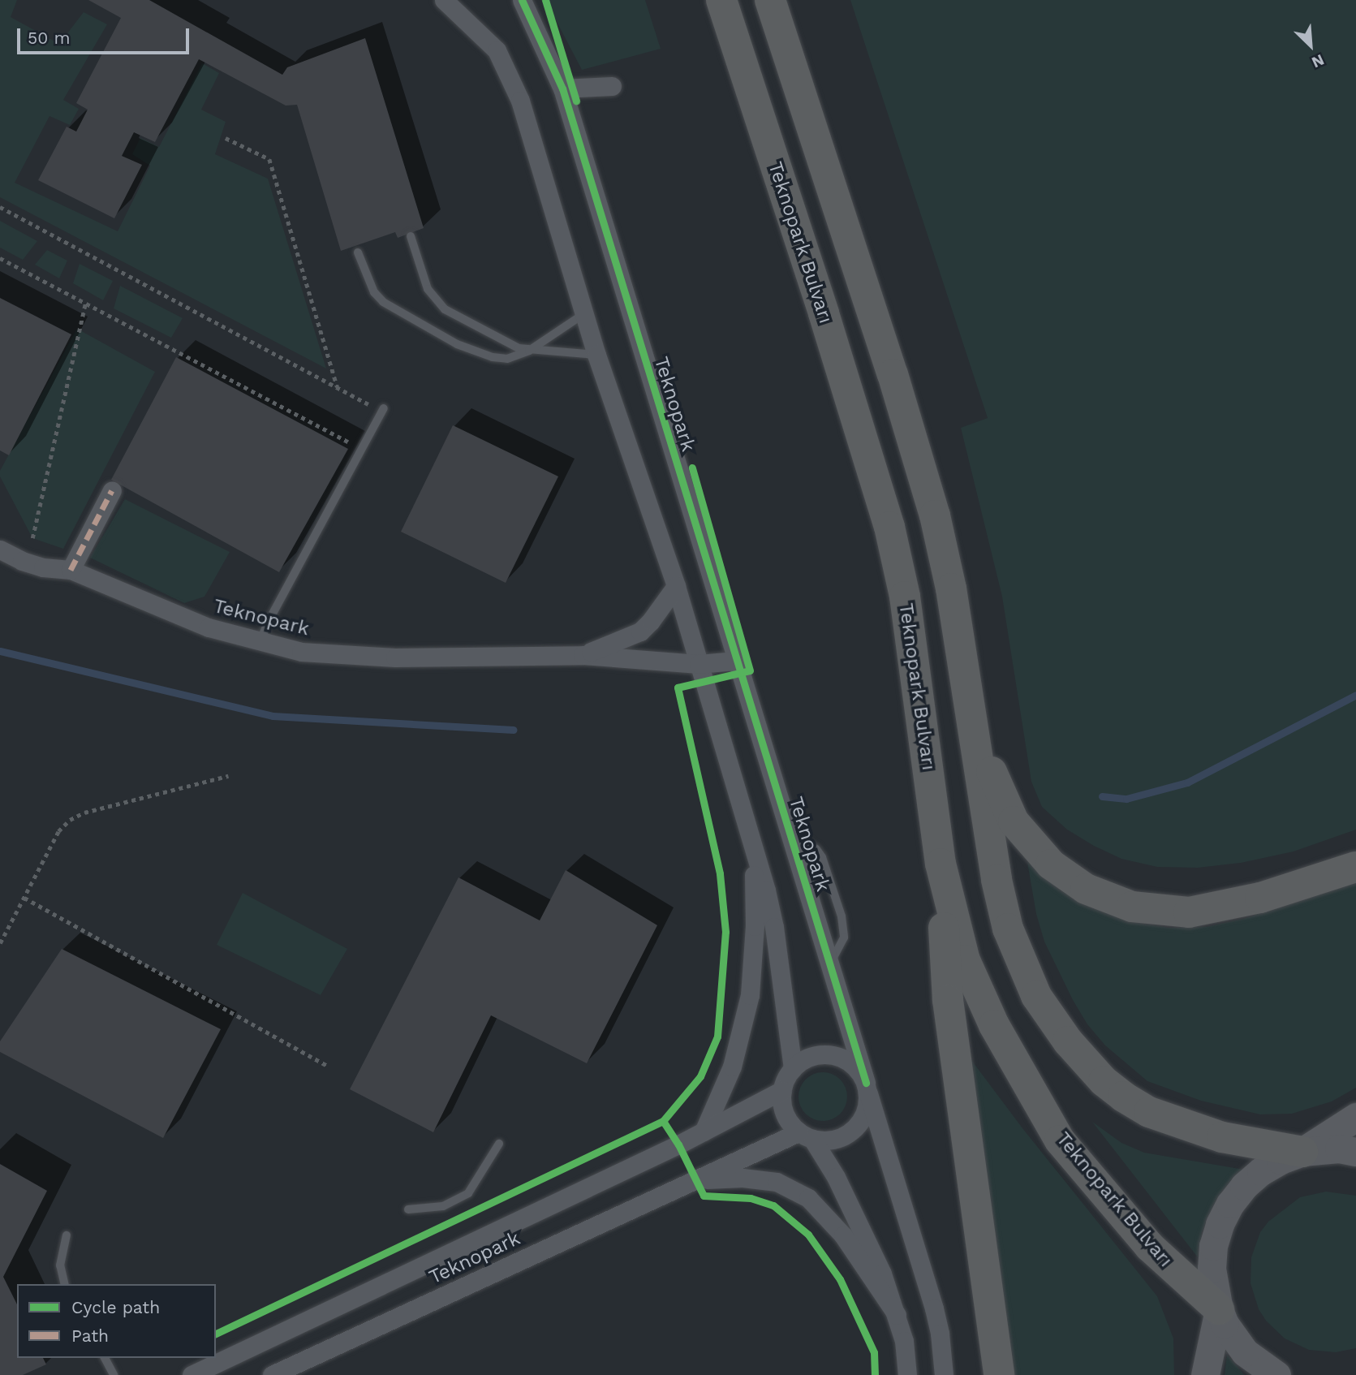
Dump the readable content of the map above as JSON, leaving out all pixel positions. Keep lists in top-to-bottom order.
{
  "streets": {
    "highway": ["Teknopark Bulvarı"],
    "street": ["Teknopark"]
  },
  "legend": ["Cycle path", "Path"],
  "scale_bar": "50 m",
  "north": "bottom right"
}
